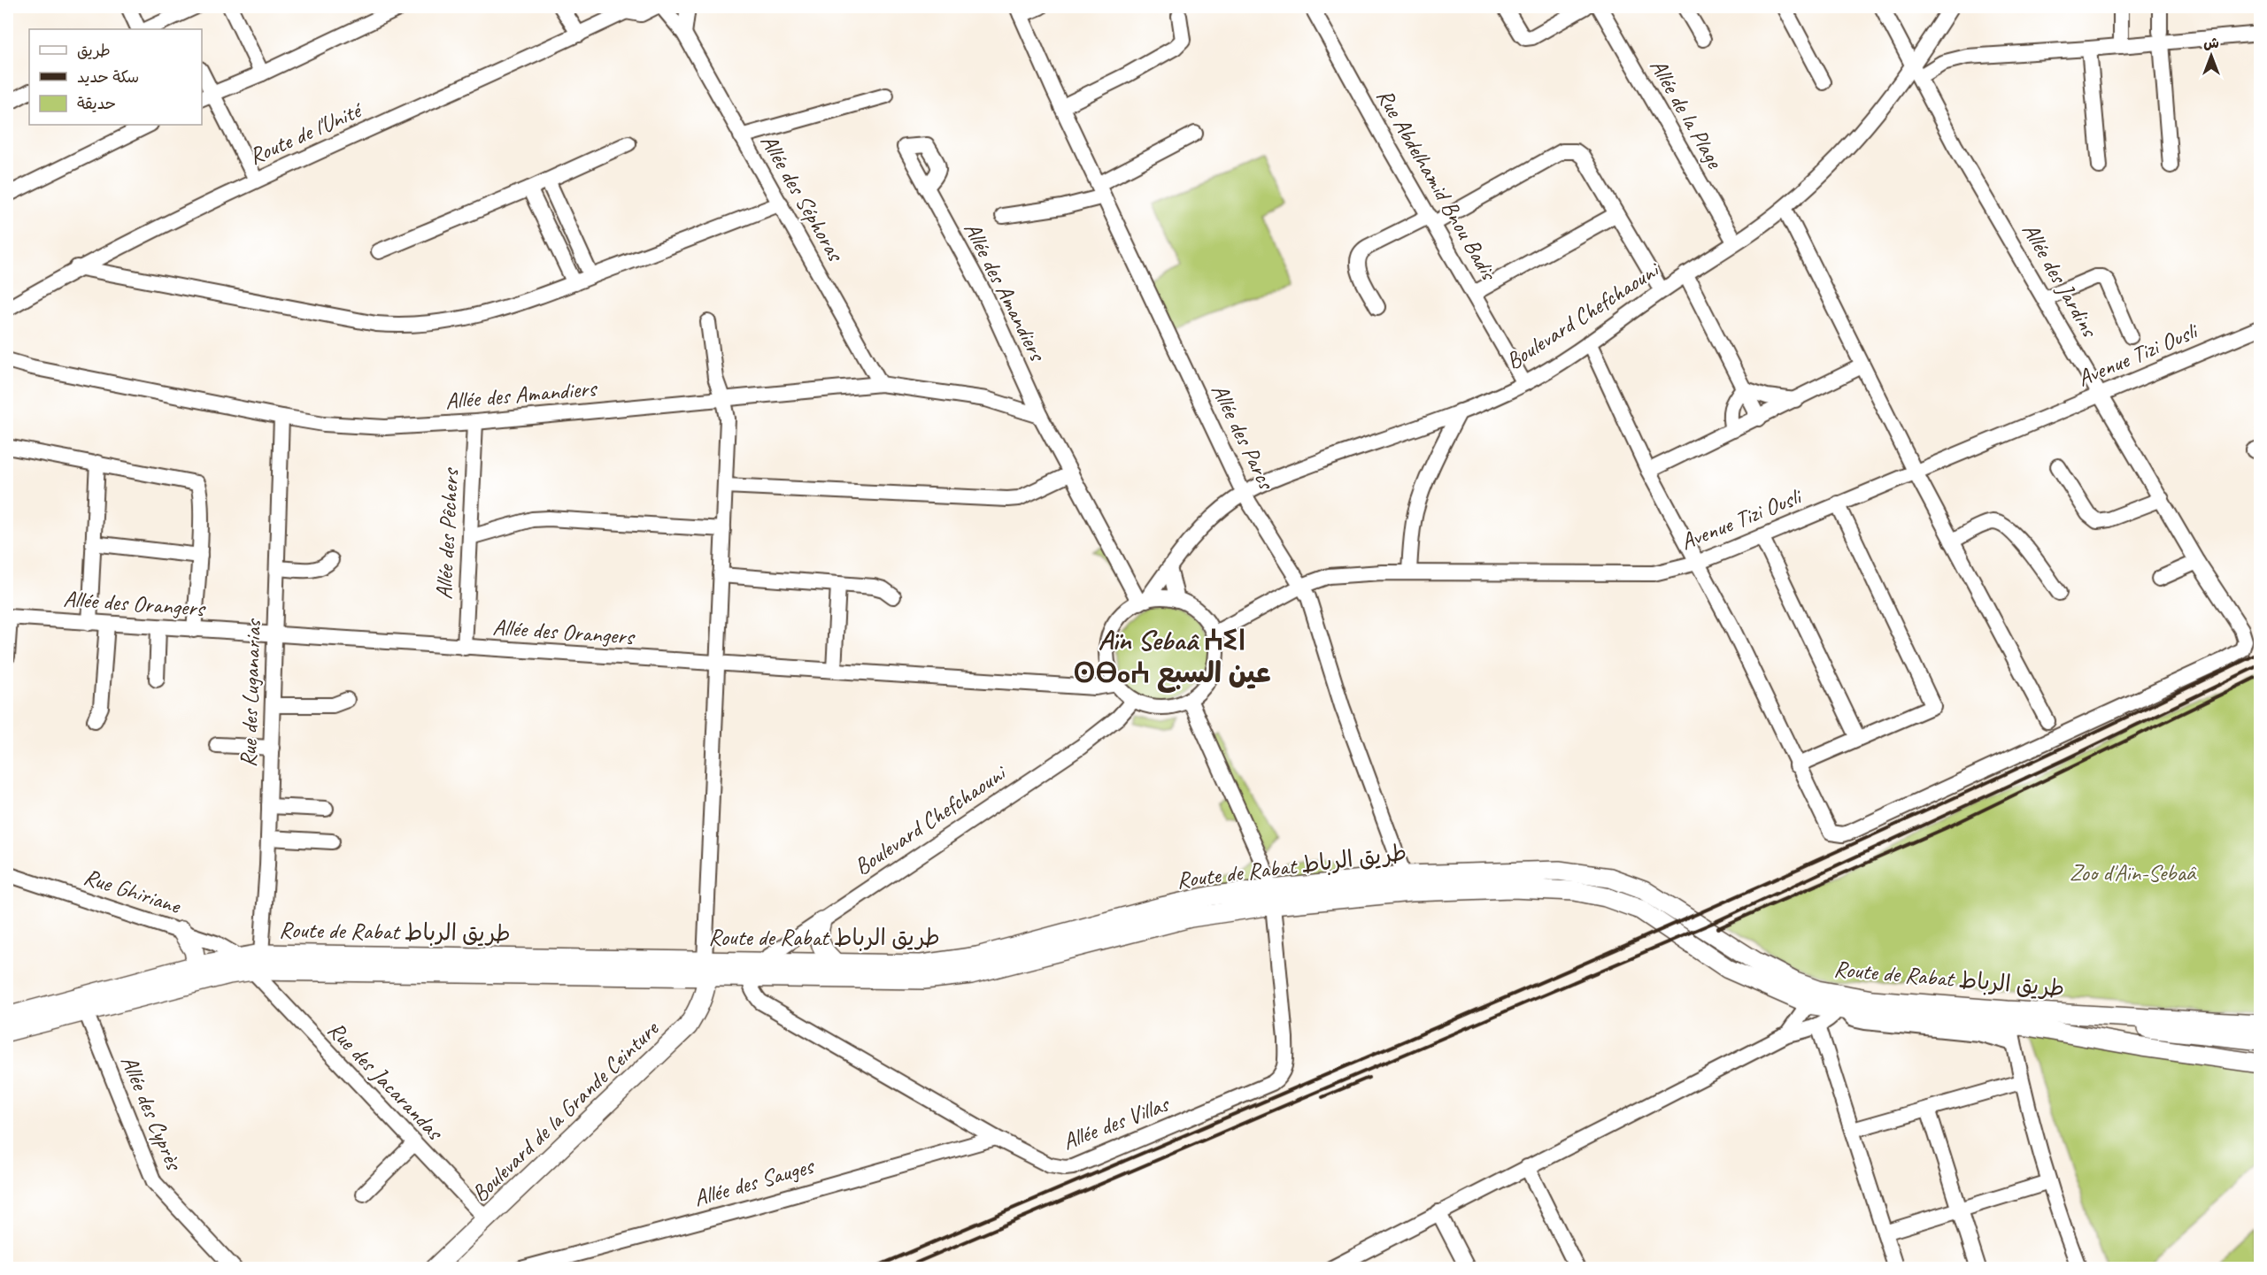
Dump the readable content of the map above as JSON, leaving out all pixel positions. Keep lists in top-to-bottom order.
{
  "streets": {
    "main road": ["Route de Rabat طريق الرباط", "Boulevard de la Grande Ceinture"],
    "street": [
      "Allée de la Plage",
      "Route de l'Unité",
      "Rue Abdelhamid Bnou Badis",
      "Allée des Séphoras",
      "Allée des Jardins",
      "Allée des Amandiers",
      "Boulevard Chefchaouni",
      "Avenue Tizi Ousli",
      "Allée des Parcs",
      "Allée des Pêchers",
      "Allée des Orangers",
      "Rue des Luganarias",
      "Rue Ghiriane",
      "Rue des Jacarandas",
      "Allée des Cyprès",
      "Allée des Villas",
      "Allée des Sauges"
    ]
  },
  "crossings": [
    ["Allée de la Plage", "Boulevard Chefchaouni"],
    ["Rue Abdelhamid Bnou Badis", "Boulevard Chefchaouni"],
    ["Allée des Séphoras", "Allée des Amandiers"],
    ["Allée des Jardins", "Boulevard Chefchaouni"],
    ["Allée des Jardins", "Avenue Tizi Ousli"],
    ["Allée des Amandiers", "Boulevard Chefchaouni"],
    ["Allée des Amandiers", "Avenue Tizi Ousli"],
    ["Allée des Amandiers", "Allée des Pêchers"],
    ["Allée des Amandiers", "Allée des Orangers"],
    ["Allée des Amandiers", "Rue des Luganarias"],
    ["Allée des Amandiers", "Allée des Villas"],
    ["Boulevard Chefchaouni", "Avenue Tizi Ousli"],
    ["Boulevard Chefchaouni", "Allée des Parcs"],
    ["Boulevard Chefchaouni", "Allée des Orangers"],
    ["Boulevard Chefchaouni", "Route de Rabat طريق الرباط"],
    ["Boulevard Chefchaouni", "Allée des Villas"],
    ["Avenue Tizi Ousli", "Allée des Parcs"],
    ["Avenue Tizi Ousli", "Allée des Orangers"],
    ["Avenue Tizi Ousli", "Allée des Villas"],
    ["Allée des Parcs", "Route de Rabat طريق الرباط"],
    ["Allée des Pêchers", "Allée des Orangers"],
    ["Allée des Orangers", "Rue des Luganarias"],
    ["Allée des Orangers", "Allée des Villas"],
    ["Rue des Luganarias", "Route de Rabat طريق الرباط"],
    ["Rue des Luganarias", "Rue des Jacarandas"],
    ["Route de Rabat طريق الرباط", "Rue Ghiriane"],
    ["Route de Rabat طريق الرباط", "Rue des Jacarandas"],
    ["Route de Rabat طريق الرباط", "Boulevard de la Grande Ceinture"],
    ["Route de Rabat طريق الرباط", "Allée des Villas"],
    ["Rue des Jacarandas", "Boulevard de la Grande Ceinture"],
    ["Allée des Villas", "Allée des Sauges"]
  ],
  "districts": ["Aïn Sebaâ ⵄⵉⵏ ⵙⴱⴰⵄ عين السبع"],
  "parks": ["Zoo d'Aïn-Sebaâ"],
  "legend": ["طريق", "سكة حديد", "حديقة"],
  "north": "top"
}
